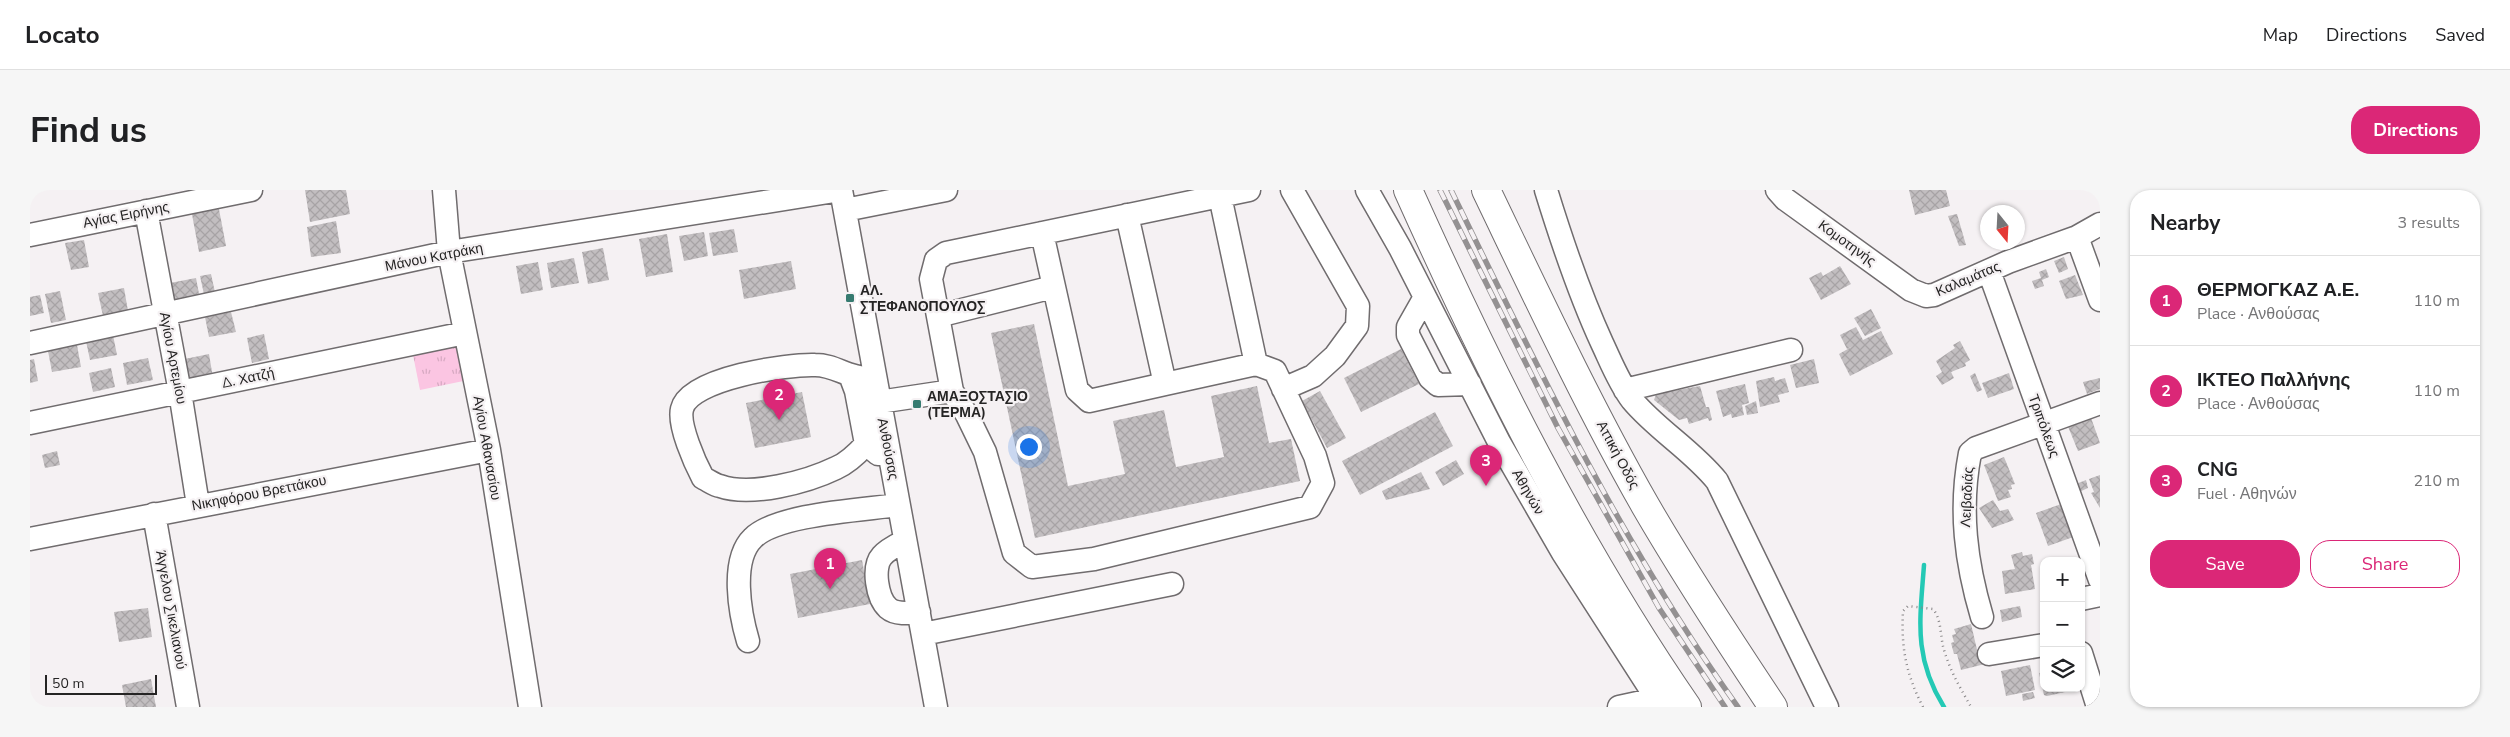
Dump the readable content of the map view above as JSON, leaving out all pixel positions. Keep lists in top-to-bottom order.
{
  "streets": {
    "highway": ["Αττική Οδός"],
    "street": [
      "Αγίας Ειρήνης",
      "Κομοτηνής",
      "Μάνου Κατράκη",
      "Καλαμάτας",
      "Αγίου Αρτεμίου",
      "Δ. Χατζή",
      "Τριπόλεως",
      "Αγίου Αθανασίου",
      "Ανθούσας",
      "Αθηνών",
      "Νικηφόρου Βρεττάκου",
      "Λειβαδιάς",
      "Άγγελου Σικελιανού"
    ]
  },
  "crossings": [
    ["Αγίας Ειρήνης", "Αγίου Αρτεμίου"],
    ["Κομοτηνής", "Καλαμάτας"],
    ["Μάνου Κατράκη", "Αγίου Αρτεμίου"],
    ["Μάνου Κατράκη", "Αγίου Αθανασίου"],
    ["Μάνου Κατράκη", "Ανθούσας"],
    ["Καλαμάτας", "Τριπόλεως"],
    ["Αγίου Αρτεμίου", "Δ. Χατζή"],
    ["Αγίου Αρτεμίου", "Νικηφόρου Βρεττάκου"],
    ["Δ. Χατζή", "Αγίου Αθανασίου"],
    ["Τριπόλεως", "Λειβαδιάς"],
    ["Αγίου Αθανασίου", "Νικηφόρου Βρεττάκου"],
    ["Νικηφόρου Βρεττάκου", "Άγγελου Σικελιανού"]
  ],
  "places": {
    "transit": ["ΑΛ. ΣΤΕΦΑΝΟΠΟΥΛΟΣ", "ΑΜΑΞΟΣΤΑΣΙΟ (ΤΕΡΜΑ)"]
  },
  "scale_bar": "50 m",
  "north": "bottom",
  "page": {
    "header": "Locato",
    "nav": ["Map", "Directions", "Saved"],
    "buttons": [
      "Directions",
      ["Save", "Share"]
    ],
    "title": "Find us",
    "heading": ["Nearby", "3 results"],
    "list": [
      {
        "mark": "1",
        "name": "ΘΕΡΜΟΓΚΑΖ Α.Ε.",
        "note": "Place · Ανθούσας",
        "value": "110 m"
      },
      {
        "mark": "2",
        "name": "ΙΚΤΕΟ Παλλήνης",
        "note": "Place · Ανθούσας",
        "value": "110 m"
      },
      {
        "mark": "3",
        "name": "CNG",
        "note": "Fuel · Αθηνών",
        "value": "210 m"
      }
    ],
    "pins": ["2", "3", "1"],
    "map_buttons": ["+", "−"],
    "scale": "50 m"
  }
}
